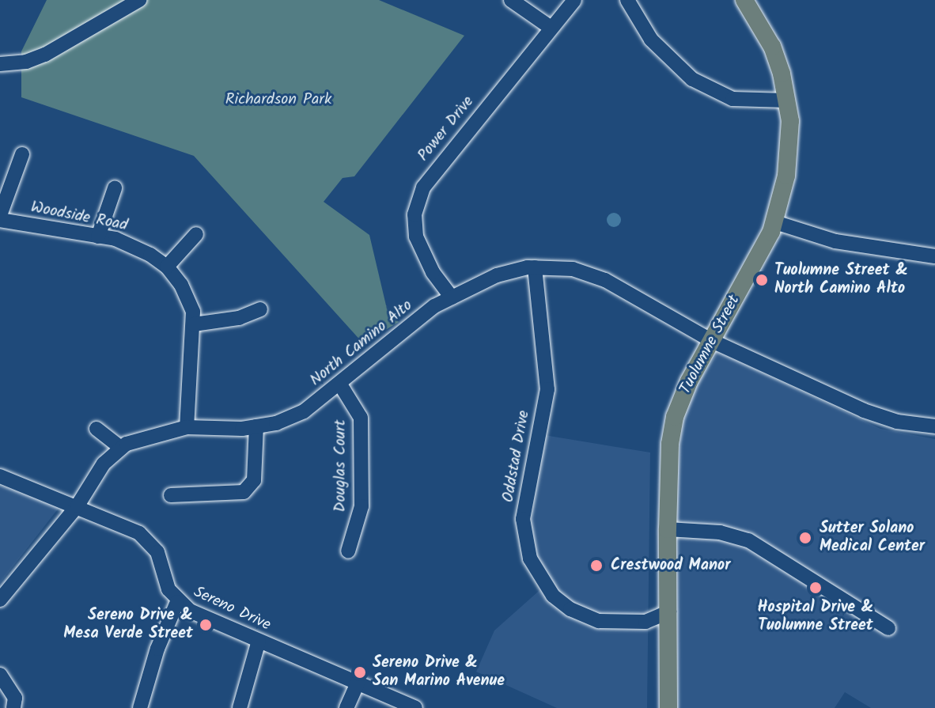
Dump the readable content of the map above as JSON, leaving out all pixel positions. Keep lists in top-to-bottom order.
{
  "streets": {
    "main road": ["Tuolumne Street"],
    "street": [
      "Power Drive",
      "Woodside Road",
      "North Camino Alto",
      "Oddstad Drive",
      "Douglas Court",
      "Sereno Drive"
    ]
  },
  "crossings": [
    ["Power Drive", "North Camino Alto"],
    ["Woodside Road", "North Camino Alto"],
    ["North Camino Alto", "Tuolumne Street"],
    ["North Camino Alto", "Oddstad Drive"],
    ["North Camino Alto", "Douglas Court"],
    ["North Camino Alto", "Sereno Drive"],
    ["Tuolumne Street", "Oddstad Drive"]
  ],
  "parks": ["Richardson Park"],
  "places": [
    "Tuolumne Street & North Camino Alto",
    "Sutter Solano Medical Center",
    "Crestwood Manor",
    "Hospital Drive & Tuolumne Street",
    "Sereno Drive & Mesa Verde Street",
    "Sereno Drive & San Marino Avenue"
  ]
}
